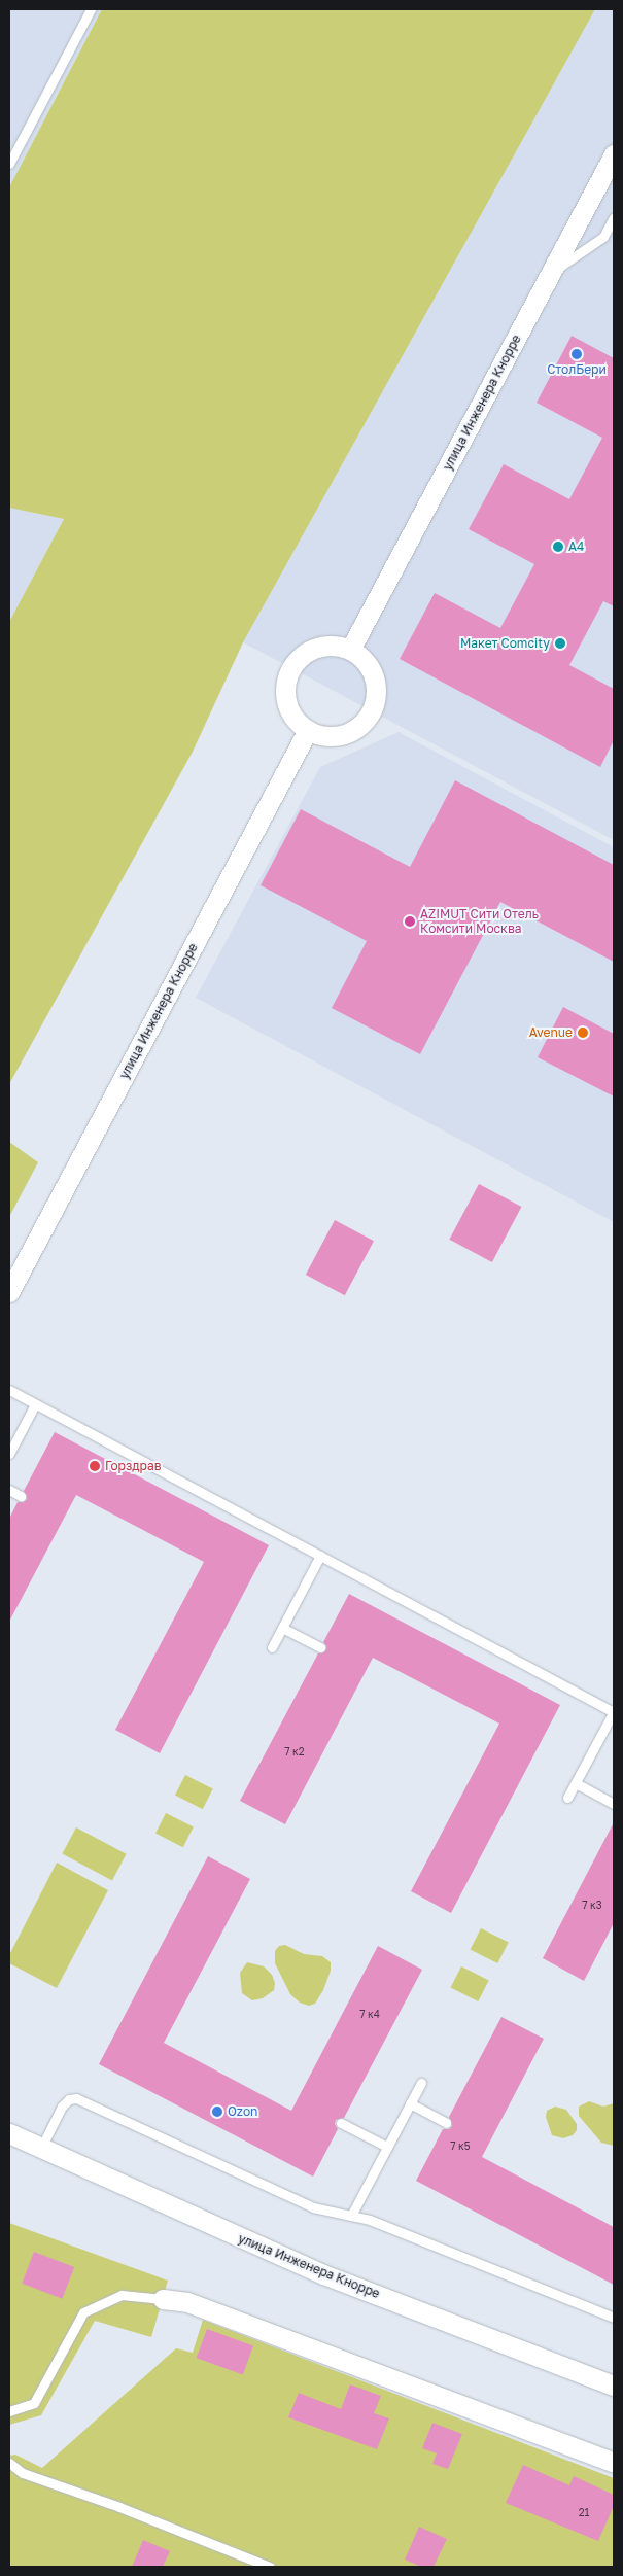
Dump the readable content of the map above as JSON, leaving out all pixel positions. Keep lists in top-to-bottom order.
{
  "streets": {
    "street": ["улица Инженера Кнорре"]
  },
  "places": [
    "СтолБери",
    "А4",
    "Макет Comcity",
    "AZIMUT Сити Отель Комсити Москва",
    "Avenue",
    "Горздрав",
    "Ozon"
  ],
  "house_numbers": [
    "7 к2",
    "7 к3",
    "7 к4",
    "7 к5",
    "21"
  ]
}
